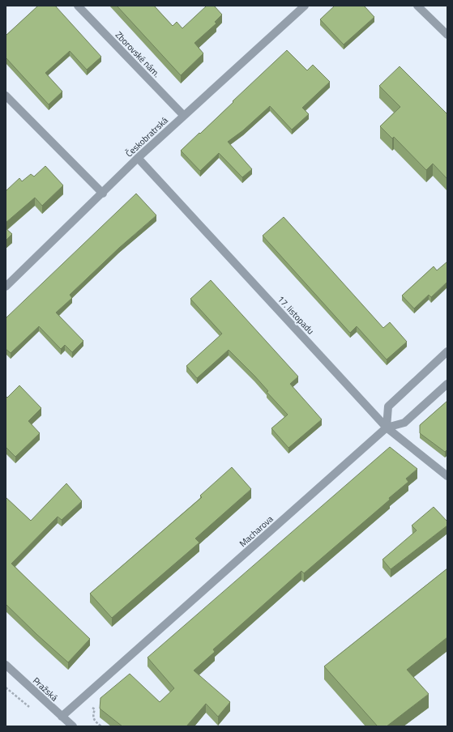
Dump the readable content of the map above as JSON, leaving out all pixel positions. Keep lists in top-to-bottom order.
{
  "streets": {
    "street": [
      "Zborovské nám.",
      "Českobratrská",
      "17. listopadu",
      "Macharova",
      "Pražská"
    ]
  },
  "crossings": [
    ["Zborovské nám.", "Českobratrská"],
    ["Českobratrská", "17. listopadu"],
    ["17. listopadu", "Macharova"],
    ["Macharova", "Pražská"]
  ]
}
